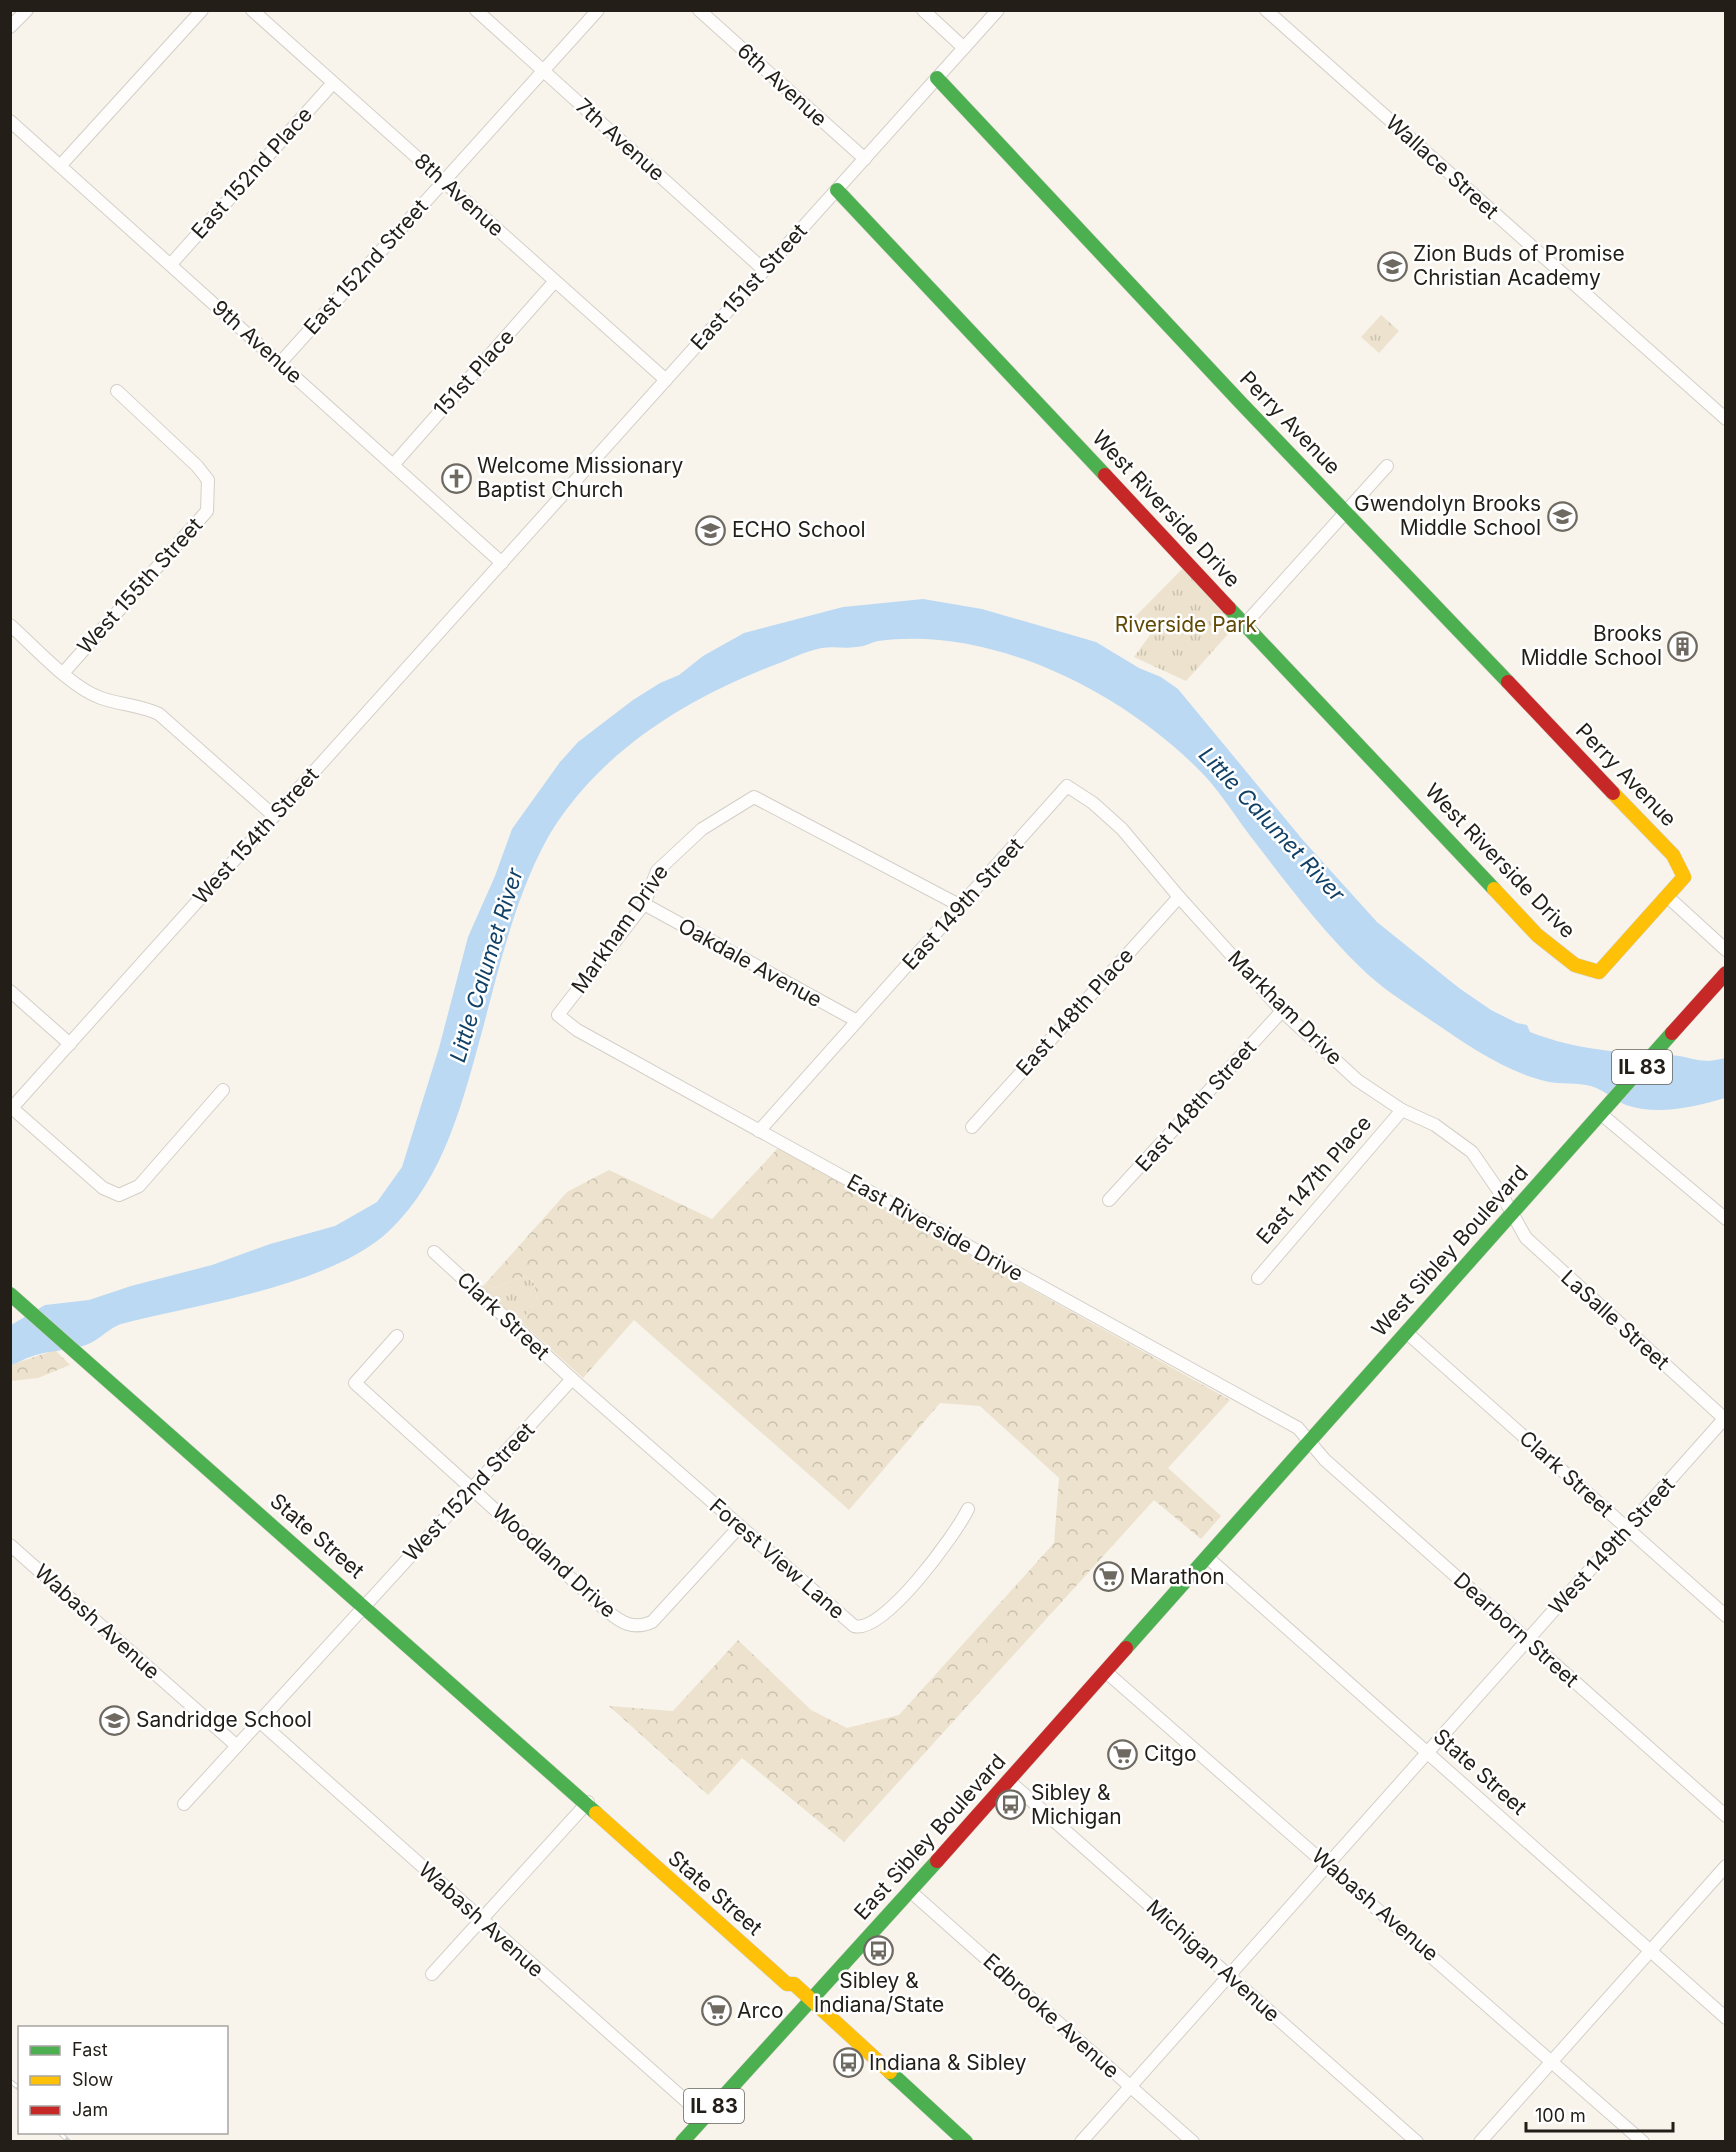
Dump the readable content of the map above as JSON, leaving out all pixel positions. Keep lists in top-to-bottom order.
{
  "streets": {
    "main road": [
      "Perry Avenue",
      "West Riverside Drive",
      "IL 83",
      "West Sibley Boulevard",
      "State Street",
      "East Sibley Boulevard"
    ],
    "street": [
      "6th Avenue",
      "7th Avenue",
      "Wallace Street",
      "East 152nd Place",
      "8th Avenue",
      "East 152nd Street",
      "East 151st Street",
      "9th Avenue",
      "151st Place",
      "West 155th Street",
      "West 154th Street",
      "East 149th Street",
      "Markham Drive",
      "Oakdale Avenue",
      "East 148th Place",
      "East 148th Street",
      "East 147th Place",
      "East Riverside Drive",
      "Clark Street",
      "LaSalle Street",
      "West 152nd Street",
      "West 149th Street",
      "Forest View Lane",
      "Woodland Drive",
      "Wabash Avenue",
      "Dearborn Street",
      "Michigan Avenue",
      "Edbrooke Avenue"
    ]
  },
  "crossings": [
    ["6th Avenue", "East 151st Street"],
    ["7th Avenue", "East 152nd Street"],
    ["7th Avenue", "East 151st Street"],
    ["East 152nd Place", "8th Avenue"],
    ["East 152nd Place", "9th Avenue"],
    ["8th Avenue", "East 152nd Street"],
    ["8th Avenue", "East 151st Street"],
    ["8th Avenue", "151st Place"],
    ["East 152nd Street", "9th Avenue"],
    ["East 151st Street", "9th Avenue"],
    ["East 151st Street", "Perry Avenue"],
    ["East 151st Street", "West Riverside Drive"],
    ["East 151st Street", "West 154th Street"],
    ["9th Avenue", "151st Place"],
    ["9th Avenue", "West 154th Street"],
    ["Perry Avenue", "West Riverside Drive"],
    ["East 149th Street", "Markham Drive"],
    ["East 149th Street", "Oakdale Avenue"],
    ["Markham Drive", "Oakdale Avenue"],
    ["Markham Drive", "East 148th Place"],
    ["Markham Drive", "East 148th Street"],
    ["Markham Drive", "East 147th Place"],
    ["Markham Drive", "East Riverside Drive"],
    ["Markham Drive", "West Sibley Boulevard"],
    ["Markham Drive", "LaSalle Street"],
    ["East Riverside Drive", "West Sibley Boulevard"],
    ["East Riverside Drive", "Dearborn Street"],
    ["West Sibley Boulevard", "Clark Street"],
    ["West Sibley Boulevard", "LaSalle Street"],
    ["West Sibley Boulevard", "State Street"],
    ["West Sibley Boulevard", "Dearborn Street"],
    ["West Sibley Boulevard", "East Sibley Boulevard"],
    ["Clark Street", "West 152nd Street"],
    ["Clark Street", "West 149th Street"],
    ["Clark Street", "Forest View Lane"],
    ["LaSalle Street", "West 149th Street"],
    ["West 152nd Street", "State Street"],
    ["West 152nd Street", "Forest View Lane"],
    ["West 152nd Street", "Woodland Drive"],
    ["State Street", "West 149th Street"],
    ["State Street", "East Sibley Boulevard"],
    ["West 149th Street", "Dearborn Street"],
    ["Forest View Lane", "Woodland Drive"],
    ["Wabash Avenue", "East Sibley Boulevard"],
    ["East Sibley Boulevard", "Michigan Avenue"],
    ["East Sibley Boulevard", "Edbrooke Avenue"]
  ],
  "water": ["Little Calumet River"],
  "parks": ["Riverside Park"],
  "places": {
    "school or university": [
      "Zion Buds of Promise Christian Academy",
      "Gwendolyn Brooks Middle School",
      "ECHO School",
      "Sandridge School"
    ],
    "church": ["Welcome Missionary Baptist Church"],
    "building": ["Brooks Middle School"],
    "supermarket": ["Marathon", "Citgo", "Arco"],
    "bus stop": ["Sibley & Michigan", "Sibley & Indiana/State", "Indiana & Sibley"]
  },
  "legend": ["Fast", "Slow", "Jam"],
  "scale_bar": "100 m"
}
